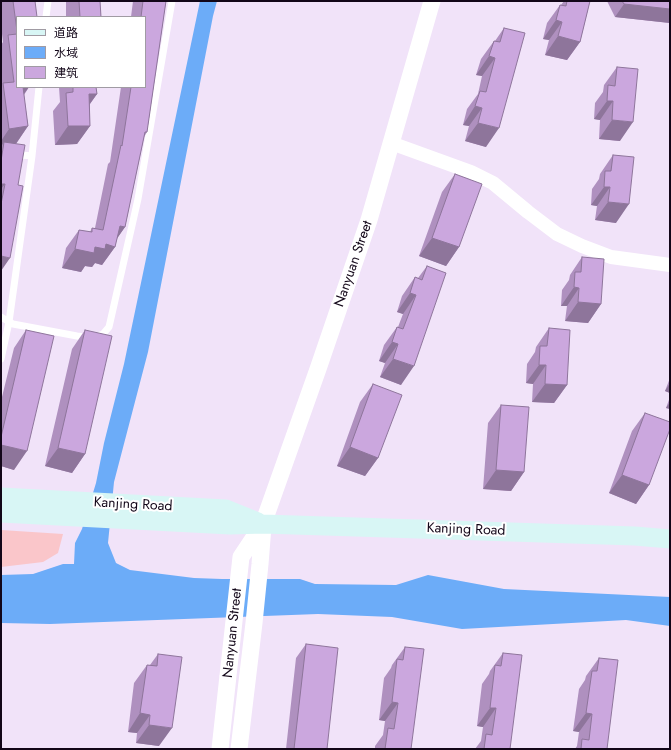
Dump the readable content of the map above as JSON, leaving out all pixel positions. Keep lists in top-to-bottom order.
{
  "streets": {
    "main road": ["Kanjing Road"],
    "street": ["Nanyuan Street"]
  },
  "crossings": [
    ["Nanyuan Street", "Kanjing Road"]
  ],
  "legend": ["道路", "水域", "建筑"]
}
